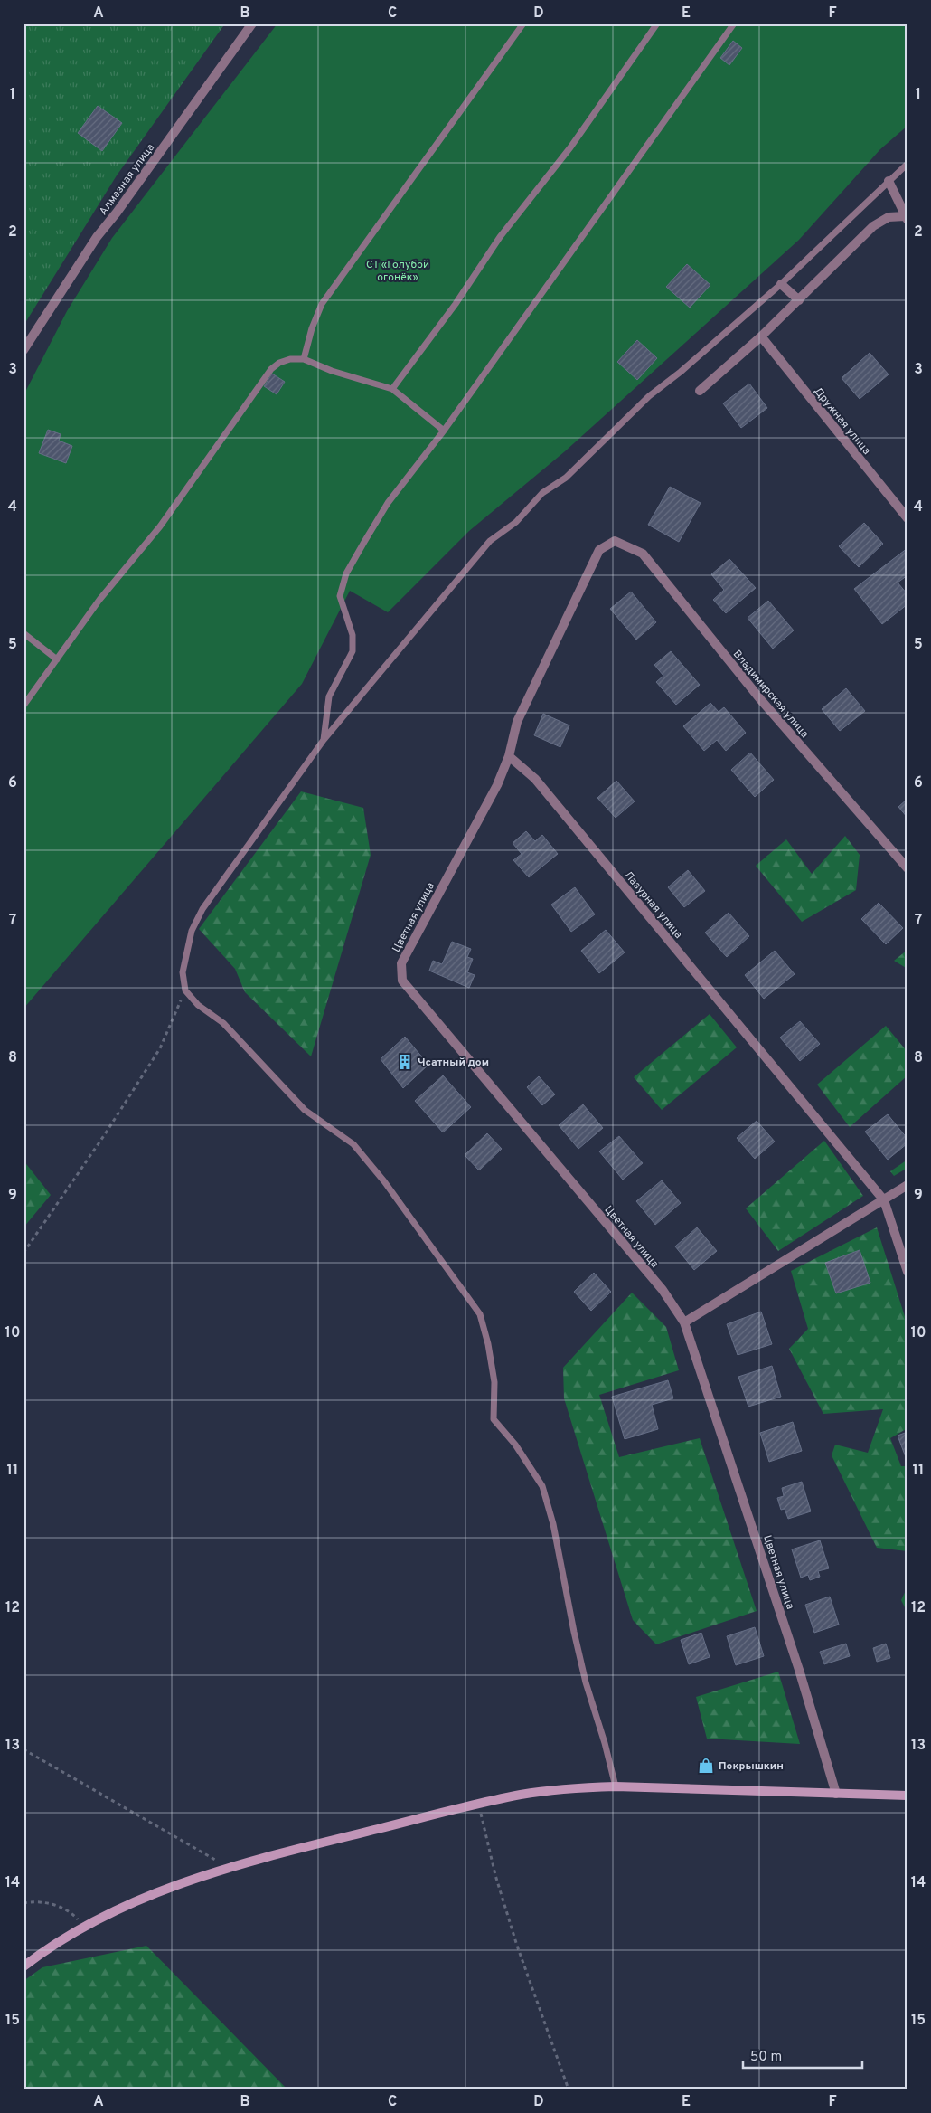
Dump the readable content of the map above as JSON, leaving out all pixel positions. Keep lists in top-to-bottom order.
{
  "streets": {
    "street": [
      "Алмазная улица",
      "Дружная улица",
      "Владимирская улица",
      "Лазурная улица",
      "Цветная улица"
    ]
  },
  "crossings": [
    ["Владимирская улица", "Лазурная улица"],
    ["Владимирская улица", "Цветная улица"],
    ["Лазурная улица", "Цветная улица"]
  ],
  "parks": ["СТ «Голубой огонёк»"],
  "places": {
    "building": ["Чсатный дом"],
    "shop": ["Покрышкин"]
  },
  "scale_bar": "50 m",
  "grid": {
    "columns": [
      "A",
      "B",
      "C",
      "D",
      "E",
      "F"
    ],
    "rows": [
      "1",
      "2",
      "3",
      "4",
      "5",
      "6",
      "7",
      "8",
      "9",
      "10",
      "11",
      "12",
      "13",
      "14",
      "15"
    ]
  }
}
